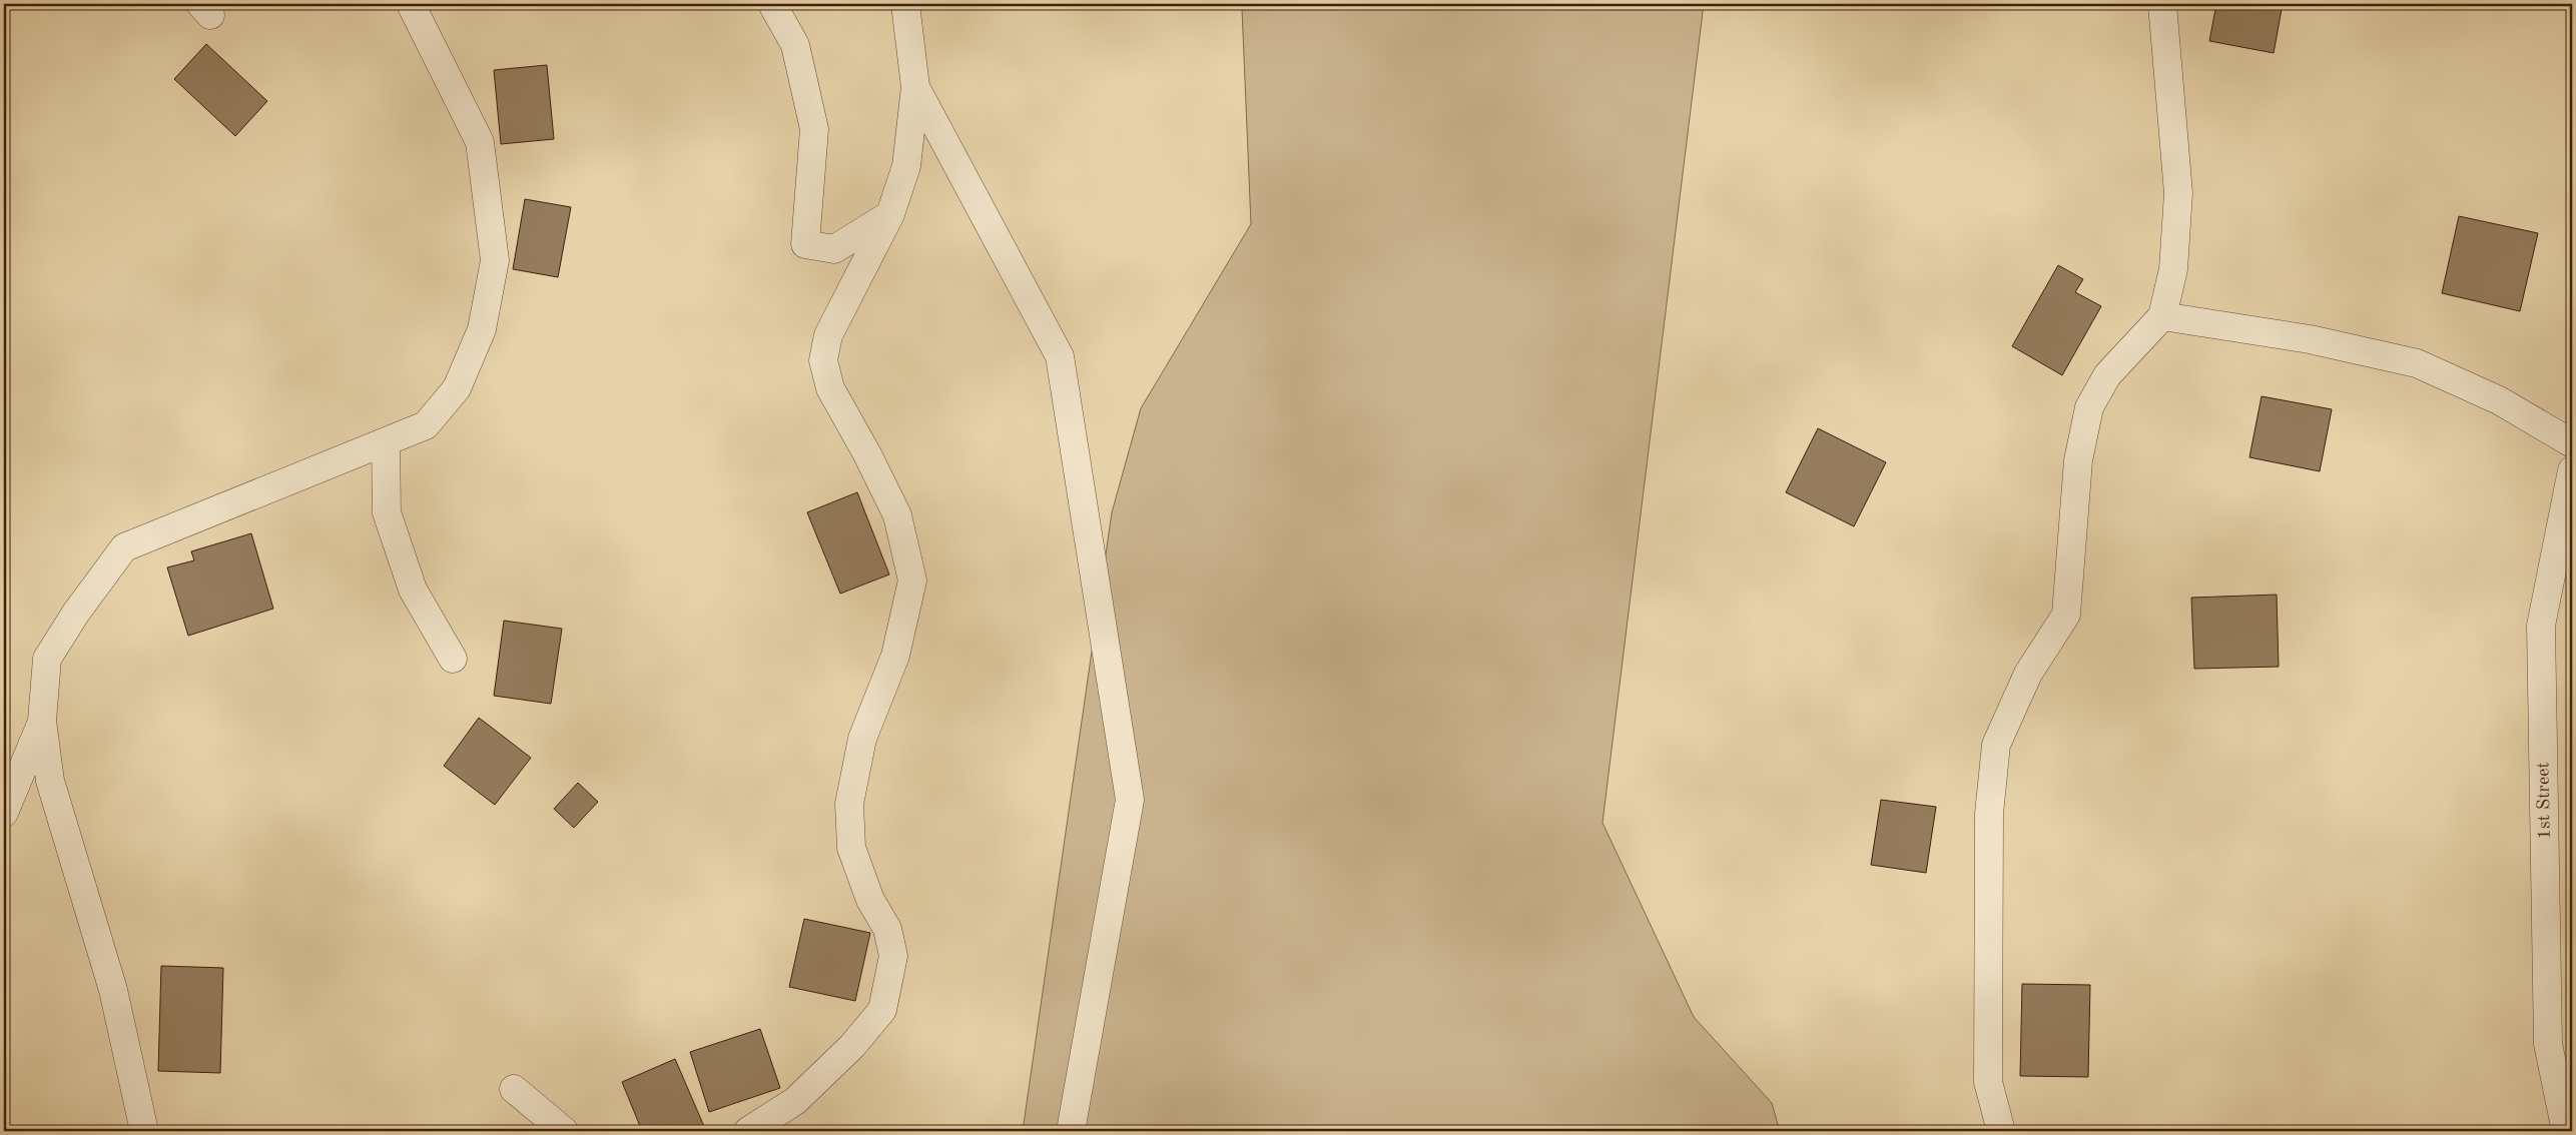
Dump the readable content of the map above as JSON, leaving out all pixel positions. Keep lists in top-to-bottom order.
{
  "streets": {
    "street": ["1st Street"]
  }
}
